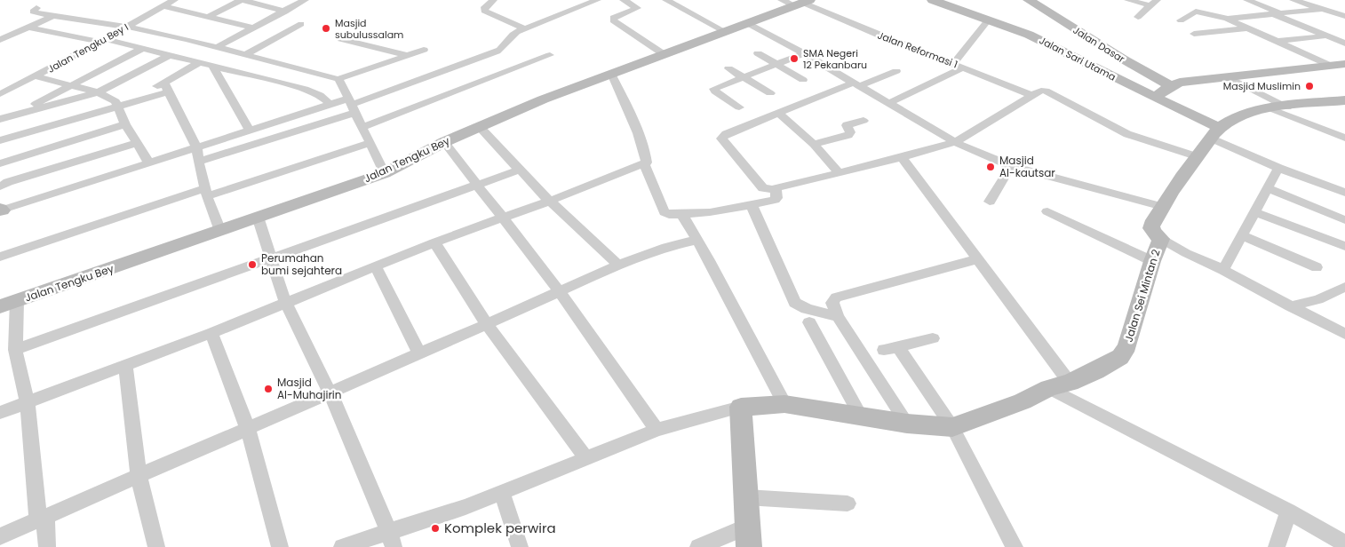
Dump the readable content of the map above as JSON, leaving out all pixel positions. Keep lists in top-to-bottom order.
{
  "streets": {
    "street": [
      "Jalan Dasar",
      "Jalan Tengku Bey I",
      "Jalan Reformasi 1",
      "Jalan Sari Utama",
      "Jalan Tengku Bey",
      "Jalan Sei Mintan 2"
    ]
  },
  "crossings": [
    ["Jalan Reformasi 1", "Jalan Tengku Bey"],
    ["Jalan Sari Utama", "Jalan Sei Mintan 2"]
  ],
  "places": [
    "Masjid subulussalam",
    "SMA Negeri 12 Pekanbaru",
    "Masjid Muslimin",
    "Masjid Al-kautsar",
    "Perumahan bumi sejahtera",
    "Masjid Al-Muhajirin",
    "Komplek perwira"
  ]
}
